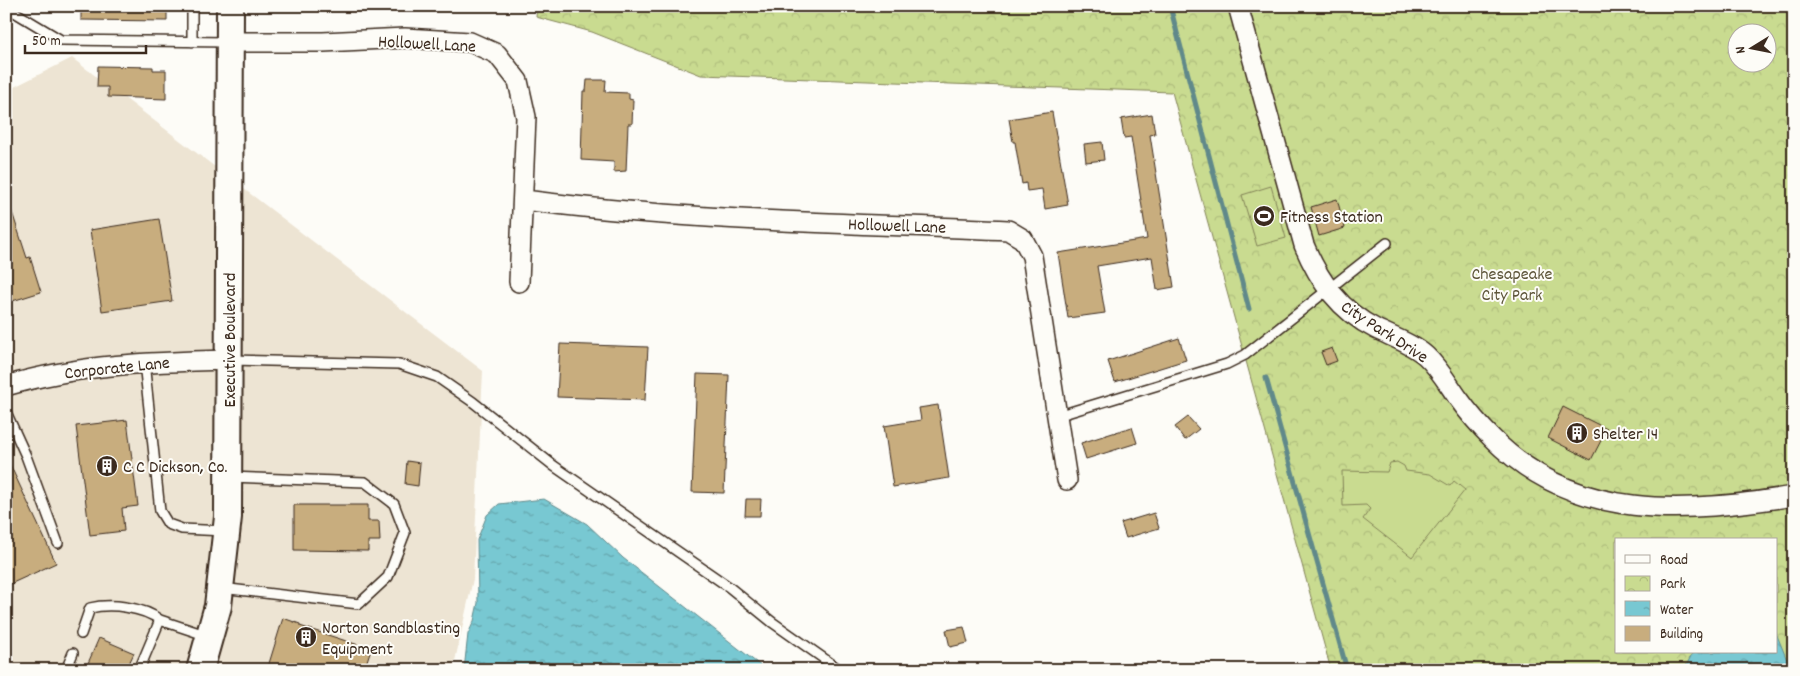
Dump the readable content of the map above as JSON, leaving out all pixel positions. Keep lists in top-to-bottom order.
{
  "streets": {
    "street": [
      "Hollowell Lane",
      "City Park Drive",
      "Executive Boulevard",
      "Corporate Lane"
    ]
  },
  "crossings": [
    ["Hollowell Lane", "Executive Boulevard"],
    ["Executive Boulevard", "Corporate Lane"]
  ],
  "parks": ["Chesapeake City Park"],
  "places": {
    "sports": ["Fitness Station"],
    "building": ["Shelter 14", "C C Dickson, Co.", "Norton Sandblasting Equipment"]
  },
  "legend": [
    "Road",
    "Park",
    "Water",
    "Building"
  ],
  "scale_bar": "50 m",
  "north": "left"
}
